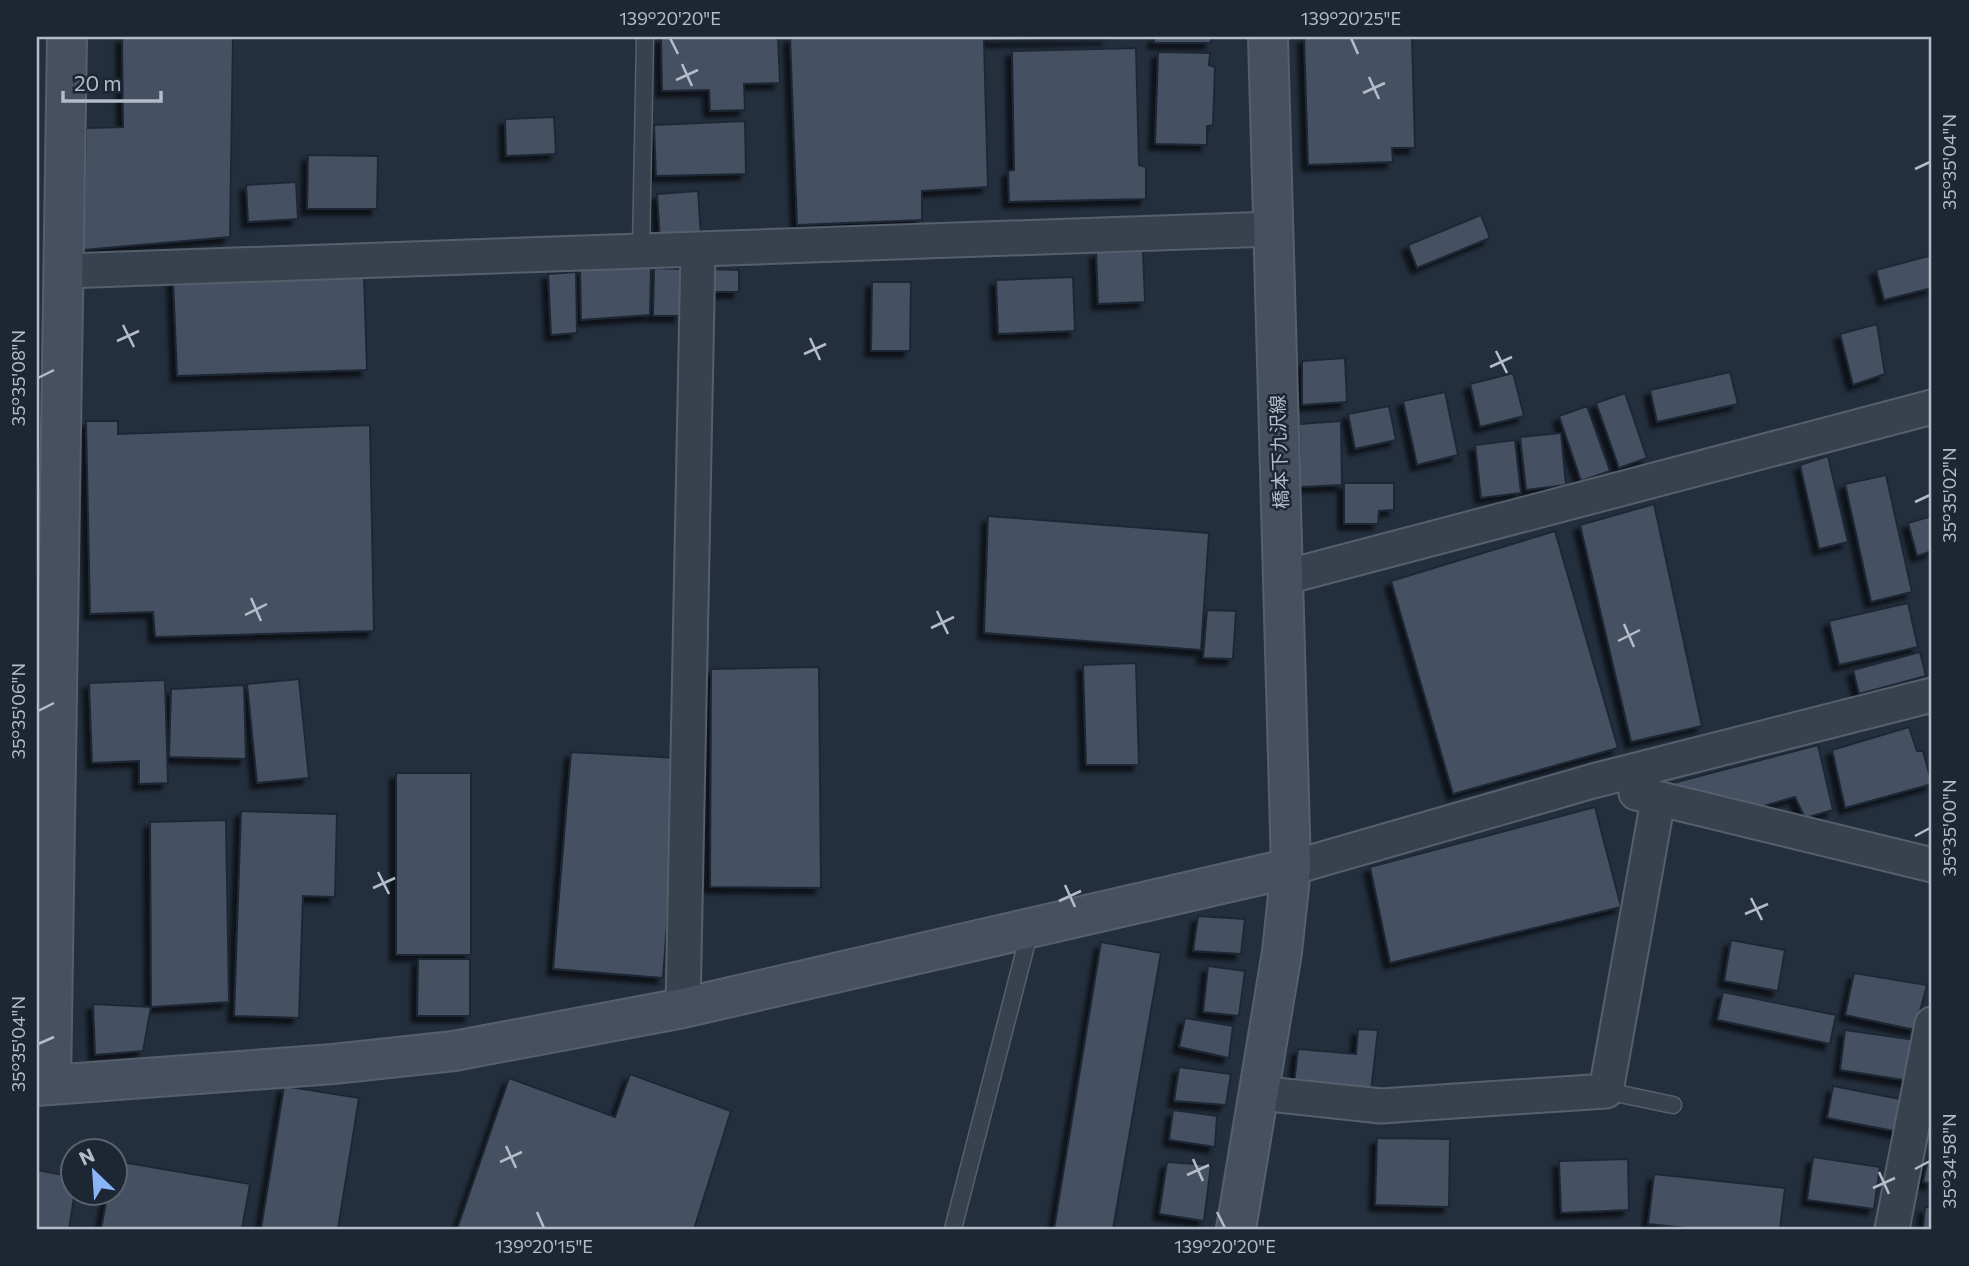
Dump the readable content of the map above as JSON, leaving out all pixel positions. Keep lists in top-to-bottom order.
{
  "streets": {
    "street": ["橋本下九沢線"]
  },
  "scale_bar": "20 m",
  "north": "top left",
  "coordinates": [
    "139°20'20\"E",
    "139°20'25\"E",
    "35°35'04\"N",
    "35°35'08\"N",
    "35°35'02\"N",
    "35°35'06\"N",
    "35°35'00\"N",
    "35°34'58\"N",
    "139°20'15\"E"
  ]
}
